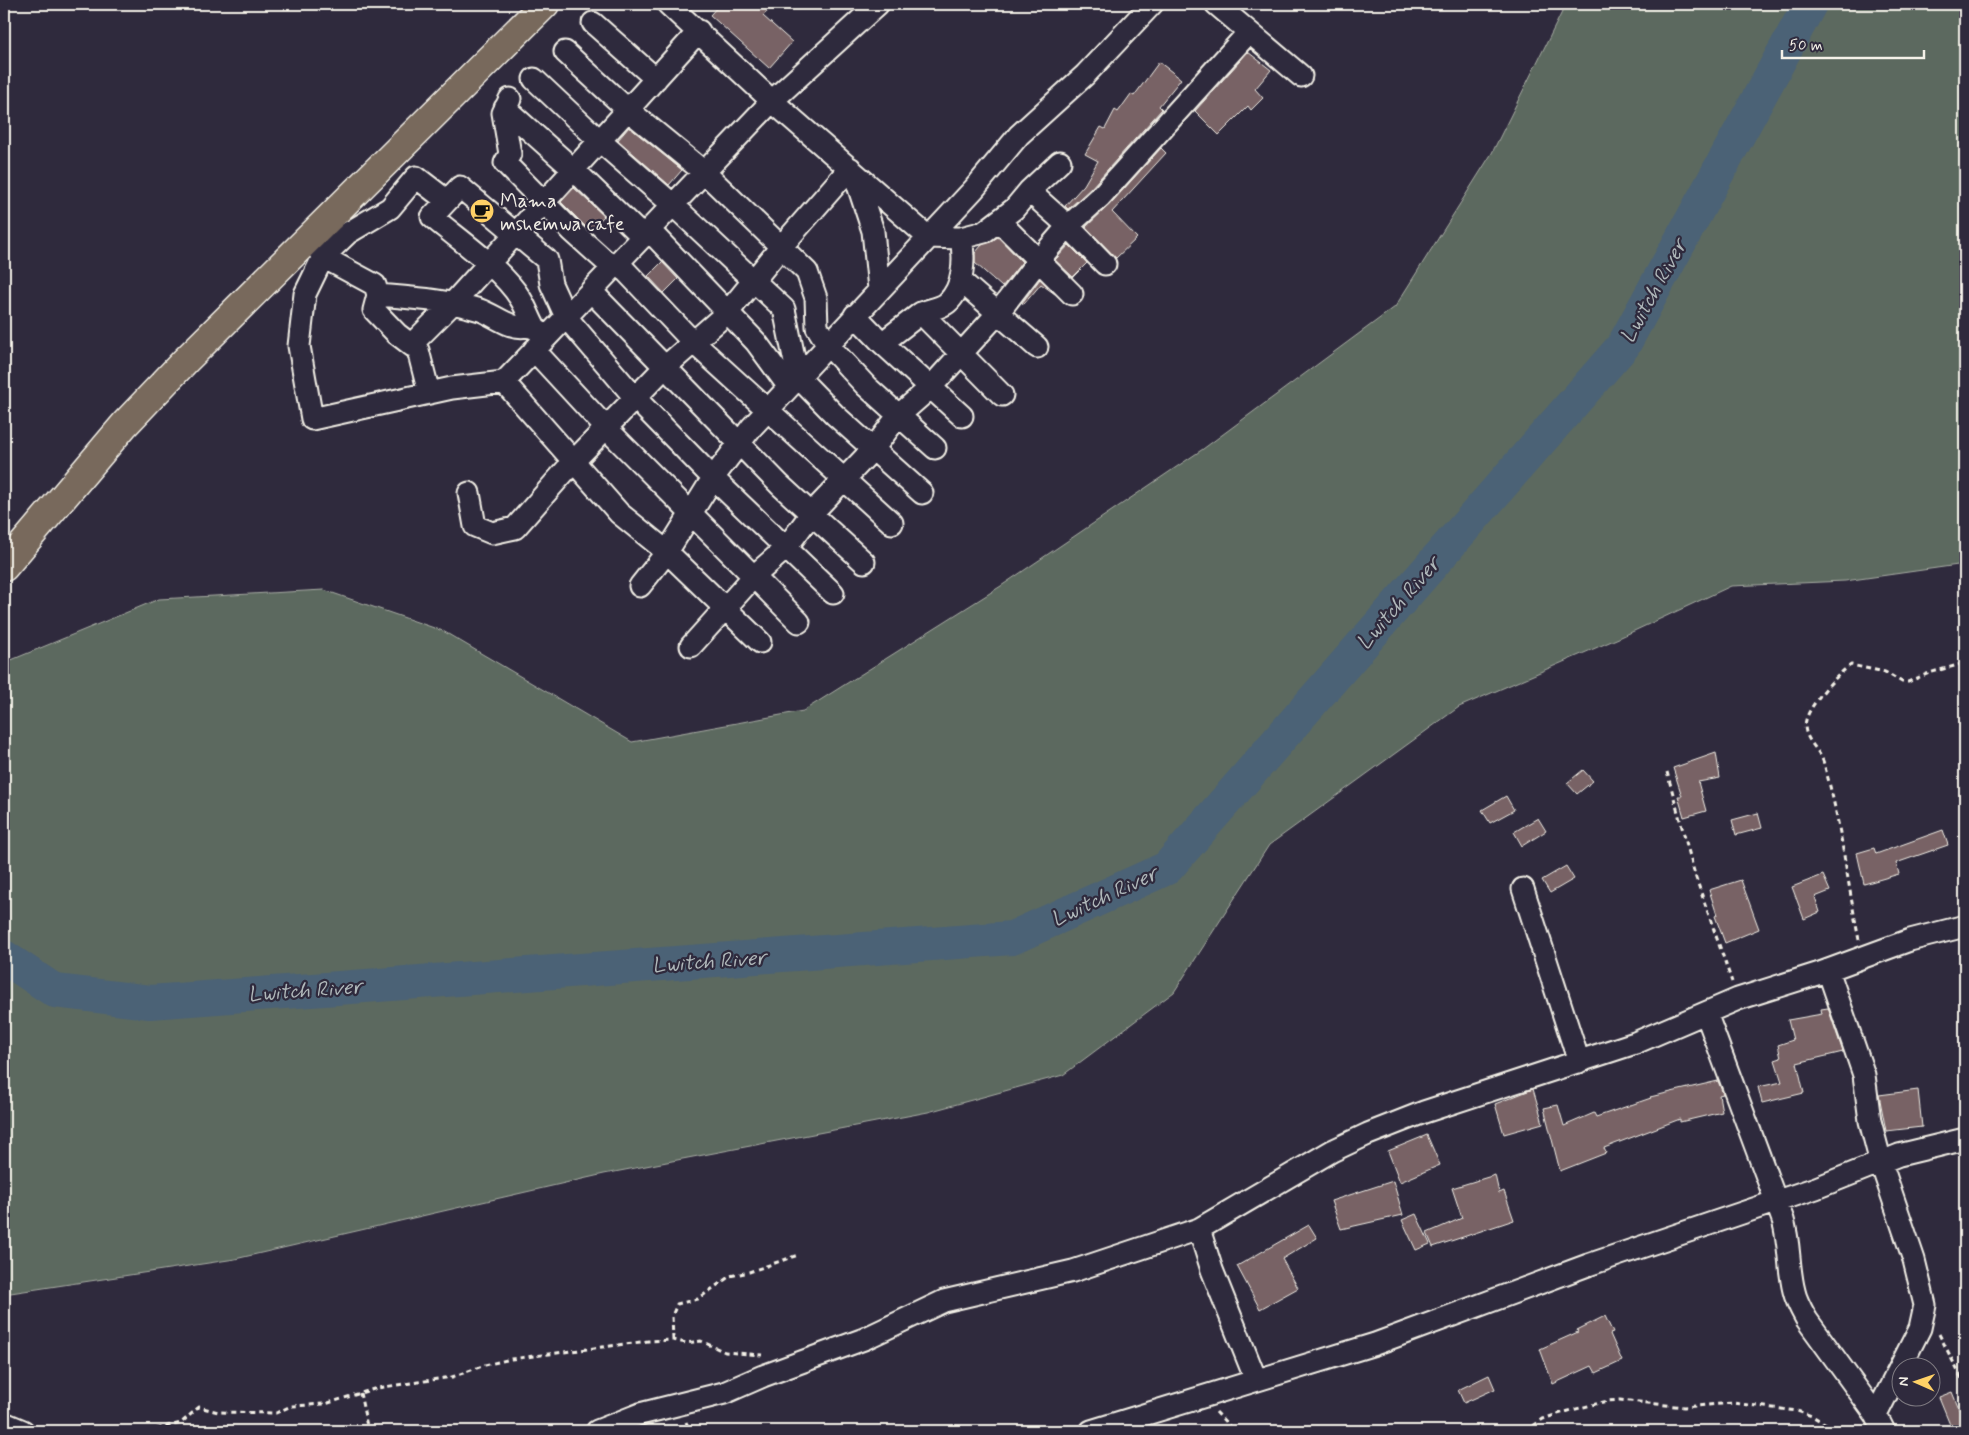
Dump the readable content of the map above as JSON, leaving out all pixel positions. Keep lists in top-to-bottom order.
{
  "water": ["Lwitch River"],
  "places": {
    "cafe": ["Mama mshemwa cafe"]
  },
  "scale_bar": "50 m",
  "north": "left"
}
